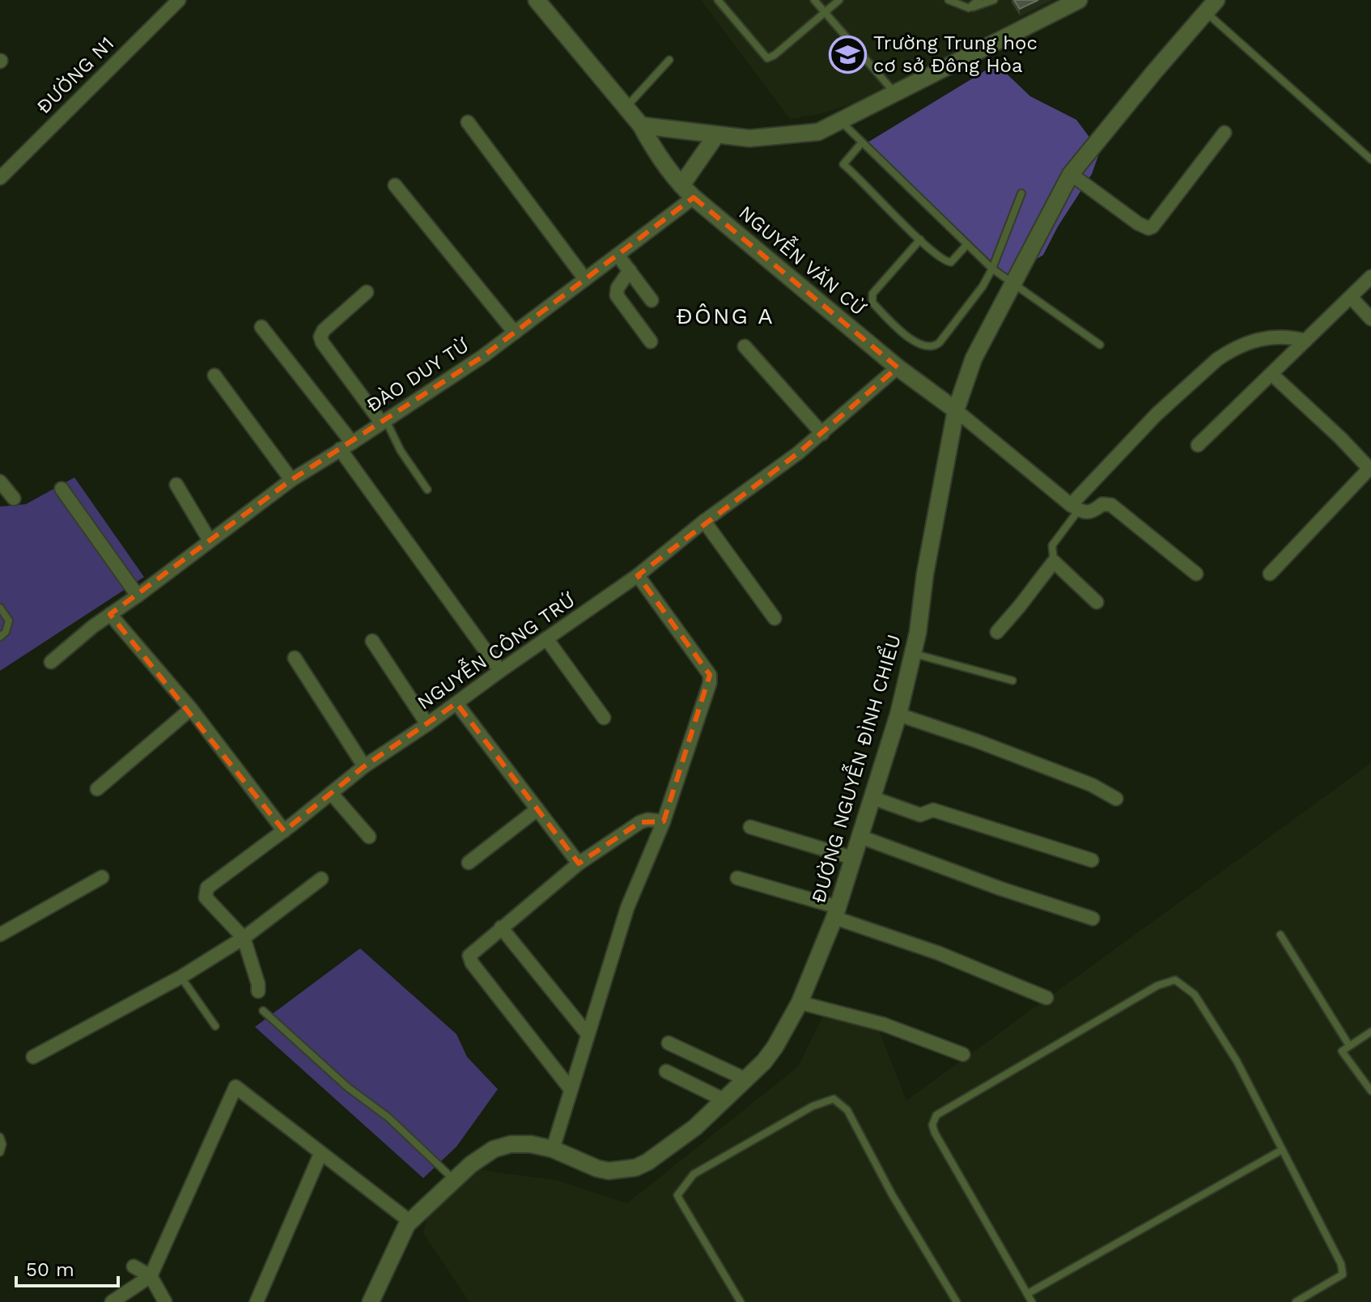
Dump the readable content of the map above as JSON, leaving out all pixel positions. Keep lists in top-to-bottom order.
{
  "streets": {
    "street": [
      "ĐƯỜNG N1",
      "NGUYỄN VĂN CỪ",
      "ĐÀO DUY TỪ",
      "NGUYỄN CÔNG TRỨ",
      "ĐƯỜNG NGUYỄN ĐÌNH CHIỂU"
    ]
  },
  "crossings": [
    ["NGUYỄN VĂN CỪ", "ĐÀO DUY TỪ"],
    ["NGUYỄN VĂN CỪ", "NGUYỄN CÔNG TRỨ"],
    ["NGUYỄN VĂN CỪ", "ĐƯỜNG NGUYỄN ĐÌNH CHIỂU"]
  ],
  "districts": ["ĐÔNG A"],
  "places": {
    "school or university": ["Trường Trung học cơ sở Đông Hòa"]
  },
  "scale_bar": "50 m"
}
